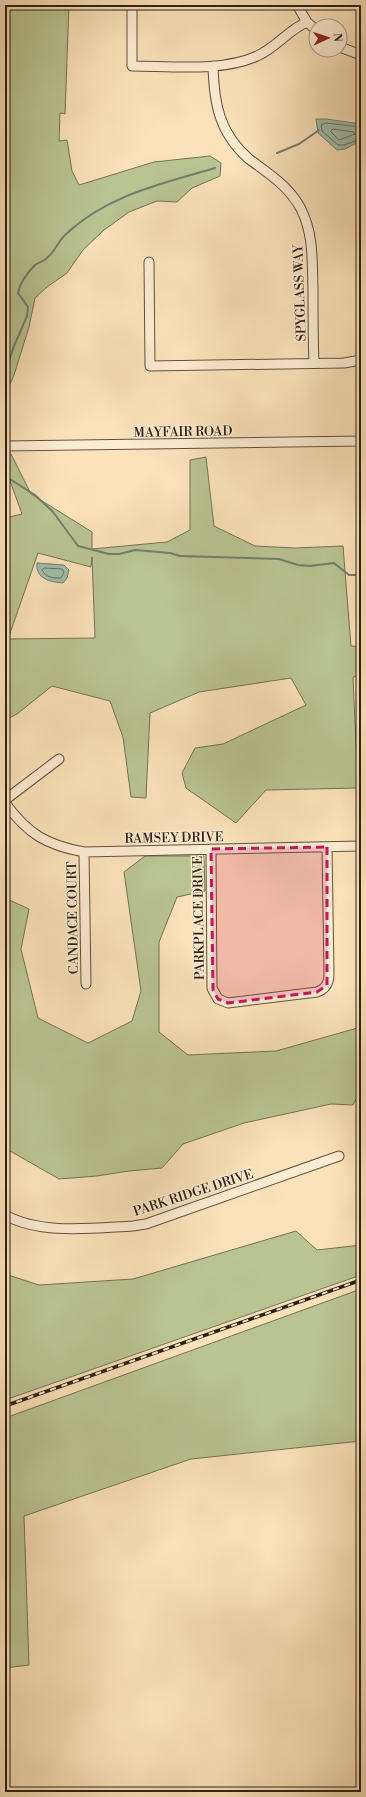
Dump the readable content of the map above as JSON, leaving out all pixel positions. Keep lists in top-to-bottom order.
{
  "streets": {
    "street": [
      "SPYGLASS WAY",
      "MAYFAIR ROAD",
      "RAMSEY DRIVE",
      "CANDACE COURT",
      "PARKPLACE DRIVE",
      "PARK RIDGE DRIVE"
    ]
  },
  "crossings": [
    ["RAMSEY DRIVE", "CANDACE COURT"],
    ["RAMSEY DRIVE", "PARKPLACE DRIVE"]
  ],
  "north": "right"
}
